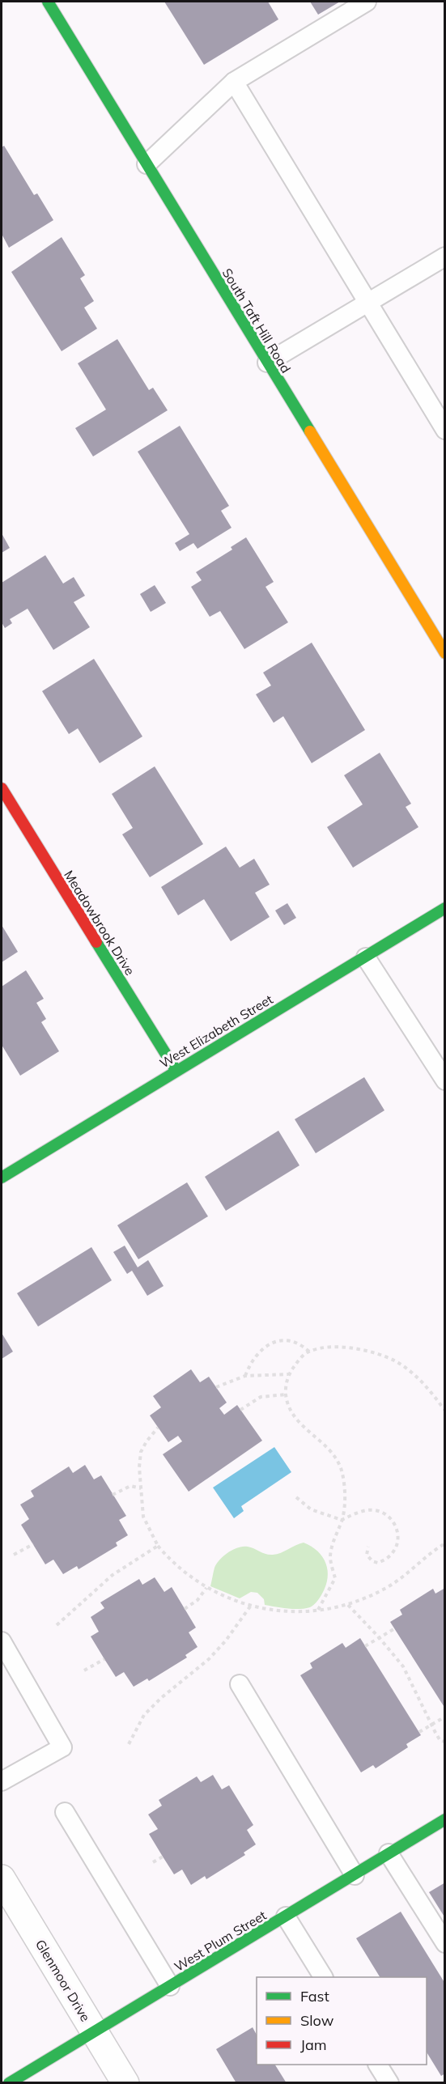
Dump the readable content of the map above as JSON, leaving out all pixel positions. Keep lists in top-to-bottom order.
{
  "streets": {
    "main road": [
      "South Taft Hill Road",
      "Meadowbrook Drive",
      "West Elizabeth Street",
      "West Plum Street"
    ],
    "street": ["Glenmoor Drive"]
  },
  "crossings": [
    ["Meadowbrook Drive", "West Elizabeth Street"],
    ["West Plum Street", "Glenmoor Drive"]
  ],
  "legend": ["Fast", "Slow", "Jam"]
}
